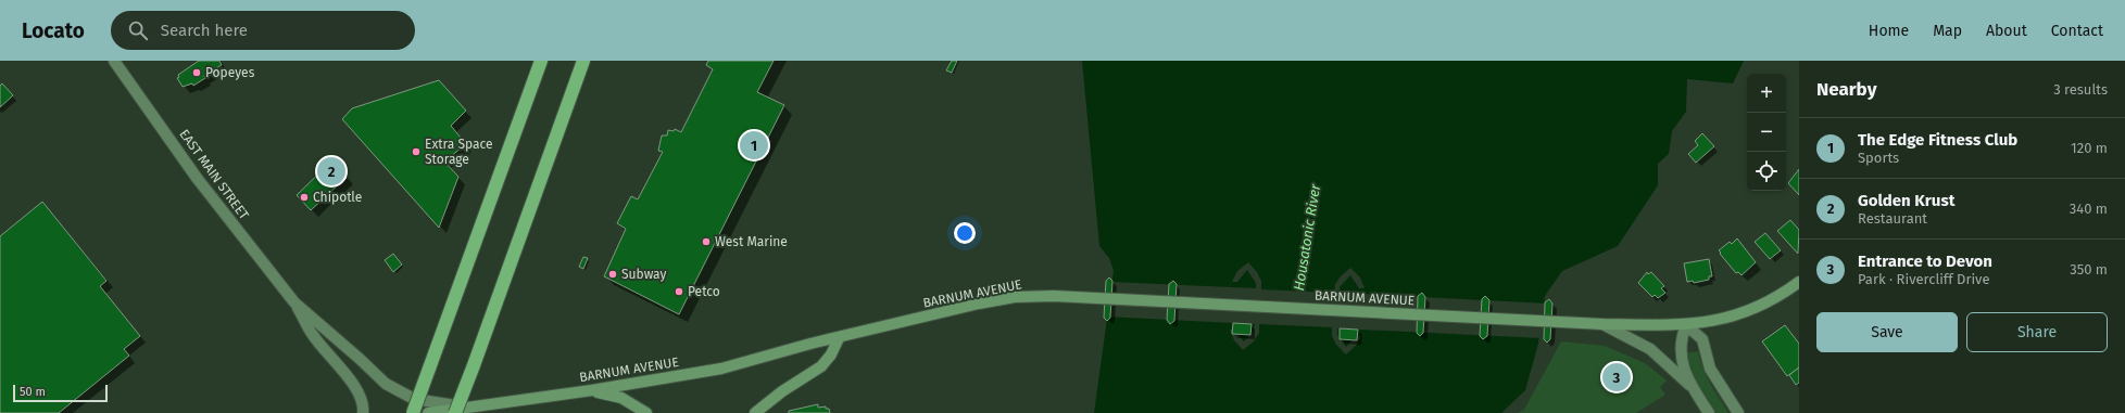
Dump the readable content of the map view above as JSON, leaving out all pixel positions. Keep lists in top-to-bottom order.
{
  "streets": {
    "main road": ["EAST MAIN STREET", "BARNUM AVENUE"]
  },
  "crossings": [
    ["EAST MAIN STREET", "BARNUM AVENUE"]
  ],
  "water": ["Housatonic River"],
  "places": [
    "Popeyes",
    "Extra Space Storage",
    "Chipotle",
    "West Marine",
    "Subway",
    "Petco"
  ],
  "scale_bar": "50 m",
  "page": {
    "header": "Locato",
    "search": "Search here",
    "nav": [
      "Home",
      "Map",
      "About",
      "Contact"
    ],
    "heading": ["Nearby", "3 results"],
    "map_buttons": ["+", "−"],
    "list": [
      {
        "mark": "1",
        "name": "The Edge Fitness Club",
        "note": "Sports",
        "value": "120 m"
      },
      {
        "mark": "2",
        "name": "Golden Krust",
        "note": "Restaurant",
        "value": "340 m"
      },
      {
        "mark": "3",
        "name": "Entrance to Devon",
        "note": "Park · Rivercliff Drive",
        "value": "350 m"
      }
    ],
    "pins": ["1", "2", "3"],
    "buttons": ["Save", "Share"],
    "scale": "50 m"
  }
}
